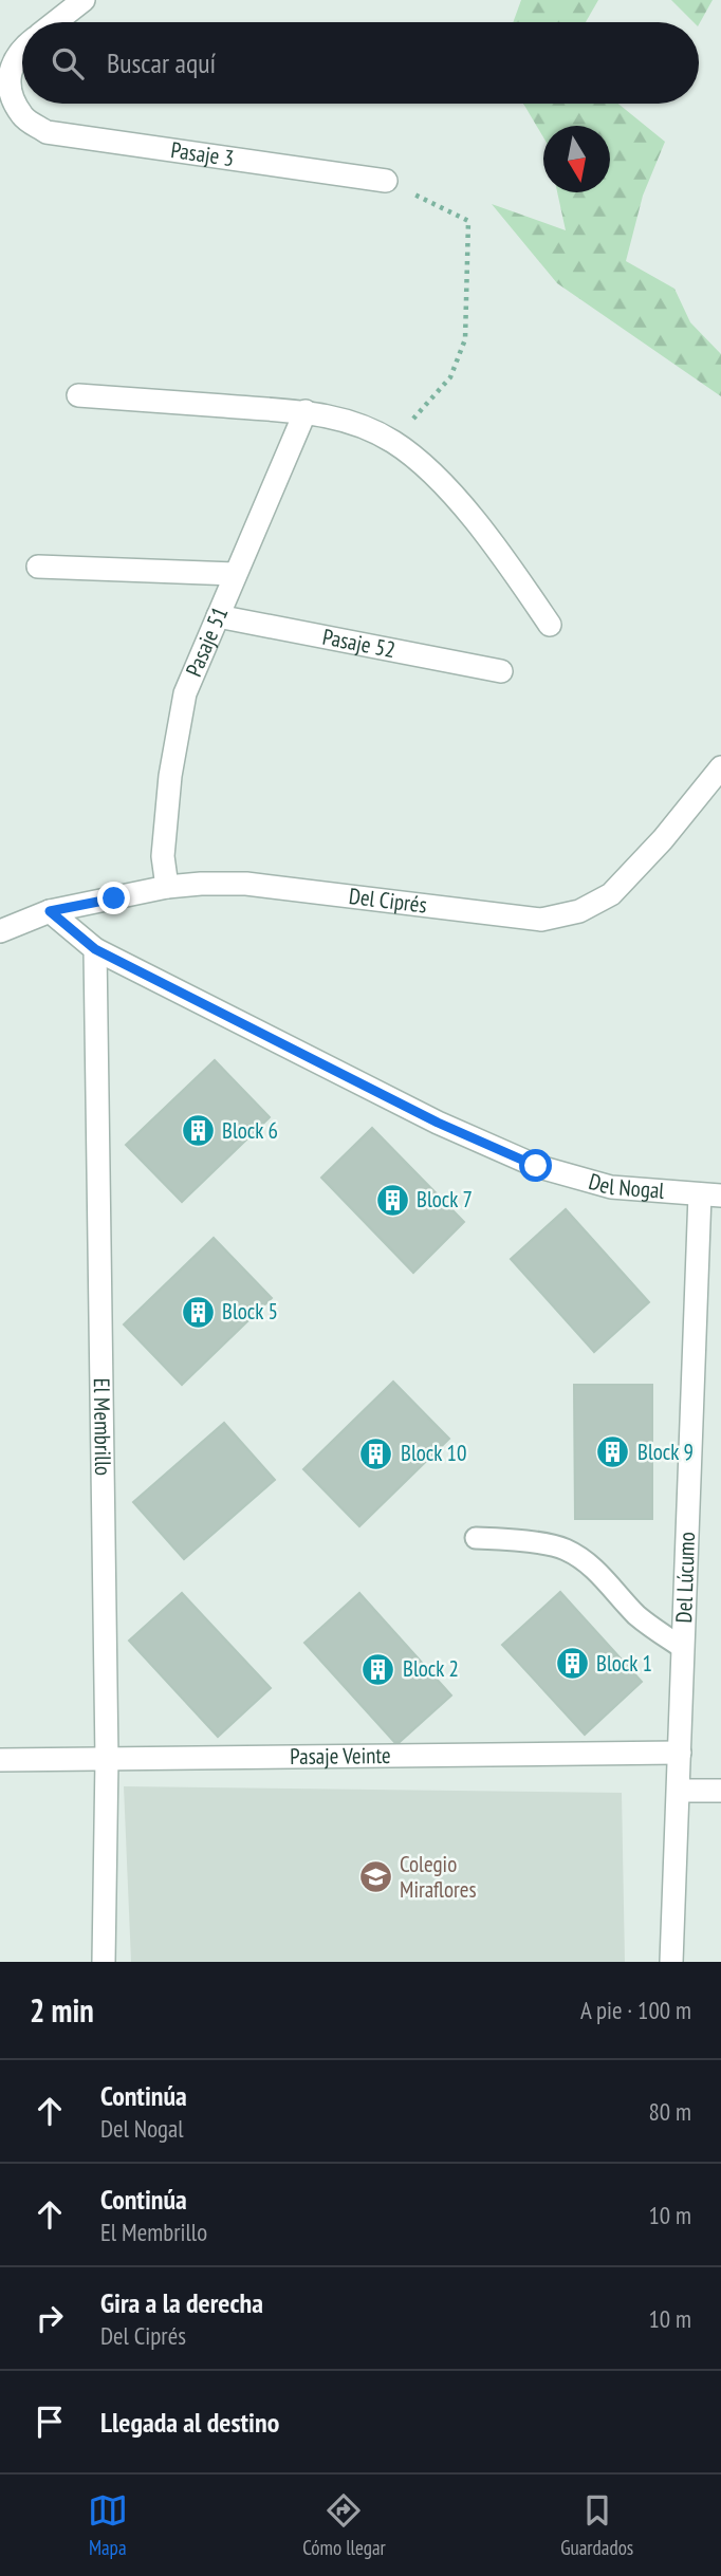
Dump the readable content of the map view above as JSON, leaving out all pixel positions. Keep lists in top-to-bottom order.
{
  "streets": {
    "street": [
      "Pasaje 3",
      "Pasaje 51",
      "Pasaje 52",
      "Del Ciprés",
      "Del Nogal",
      "El Membrillo",
      "Del Lúcumo",
      "Pasaje Veinte"
    ]
  },
  "crossings": [
    ["Pasaje 51", "Pasaje 52"],
    ["Pasaje 51", "Del Ciprés"],
    ["Del Nogal", "El Membrillo"],
    ["Del Nogal", "Del Lúcumo"],
    ["El Membrillo", "Pasaje Veinte"],
    ["Del Lúcumo", "Pasaje Veinte"]
  ],
  "places": {
    "building": [
      "Block 6",
      "Block 7",
      "Block 5",
      "Block 9",
      "Block 10",
      "Block 1",
      "Block 2"
    ],
    "school or university": ["Colegio Miraflores"]
  },
  "north": "bottom",
  "page": {
    "search": "Buscar aquí",
    "heading": ["2 min", "A pie · 100 m"],
    "list": [
      ["Continúa", "Del Nogal", "80 m"],
      ["Continúa", "El Membrillo", "10 m"],
      ["Gira a la derecha", "Del Ciprés", "10 m"],
      "Llegada al destino"
    ],
    "nav": ["Mapa", "Cómo llegar", "Guardados"]
  }
}
